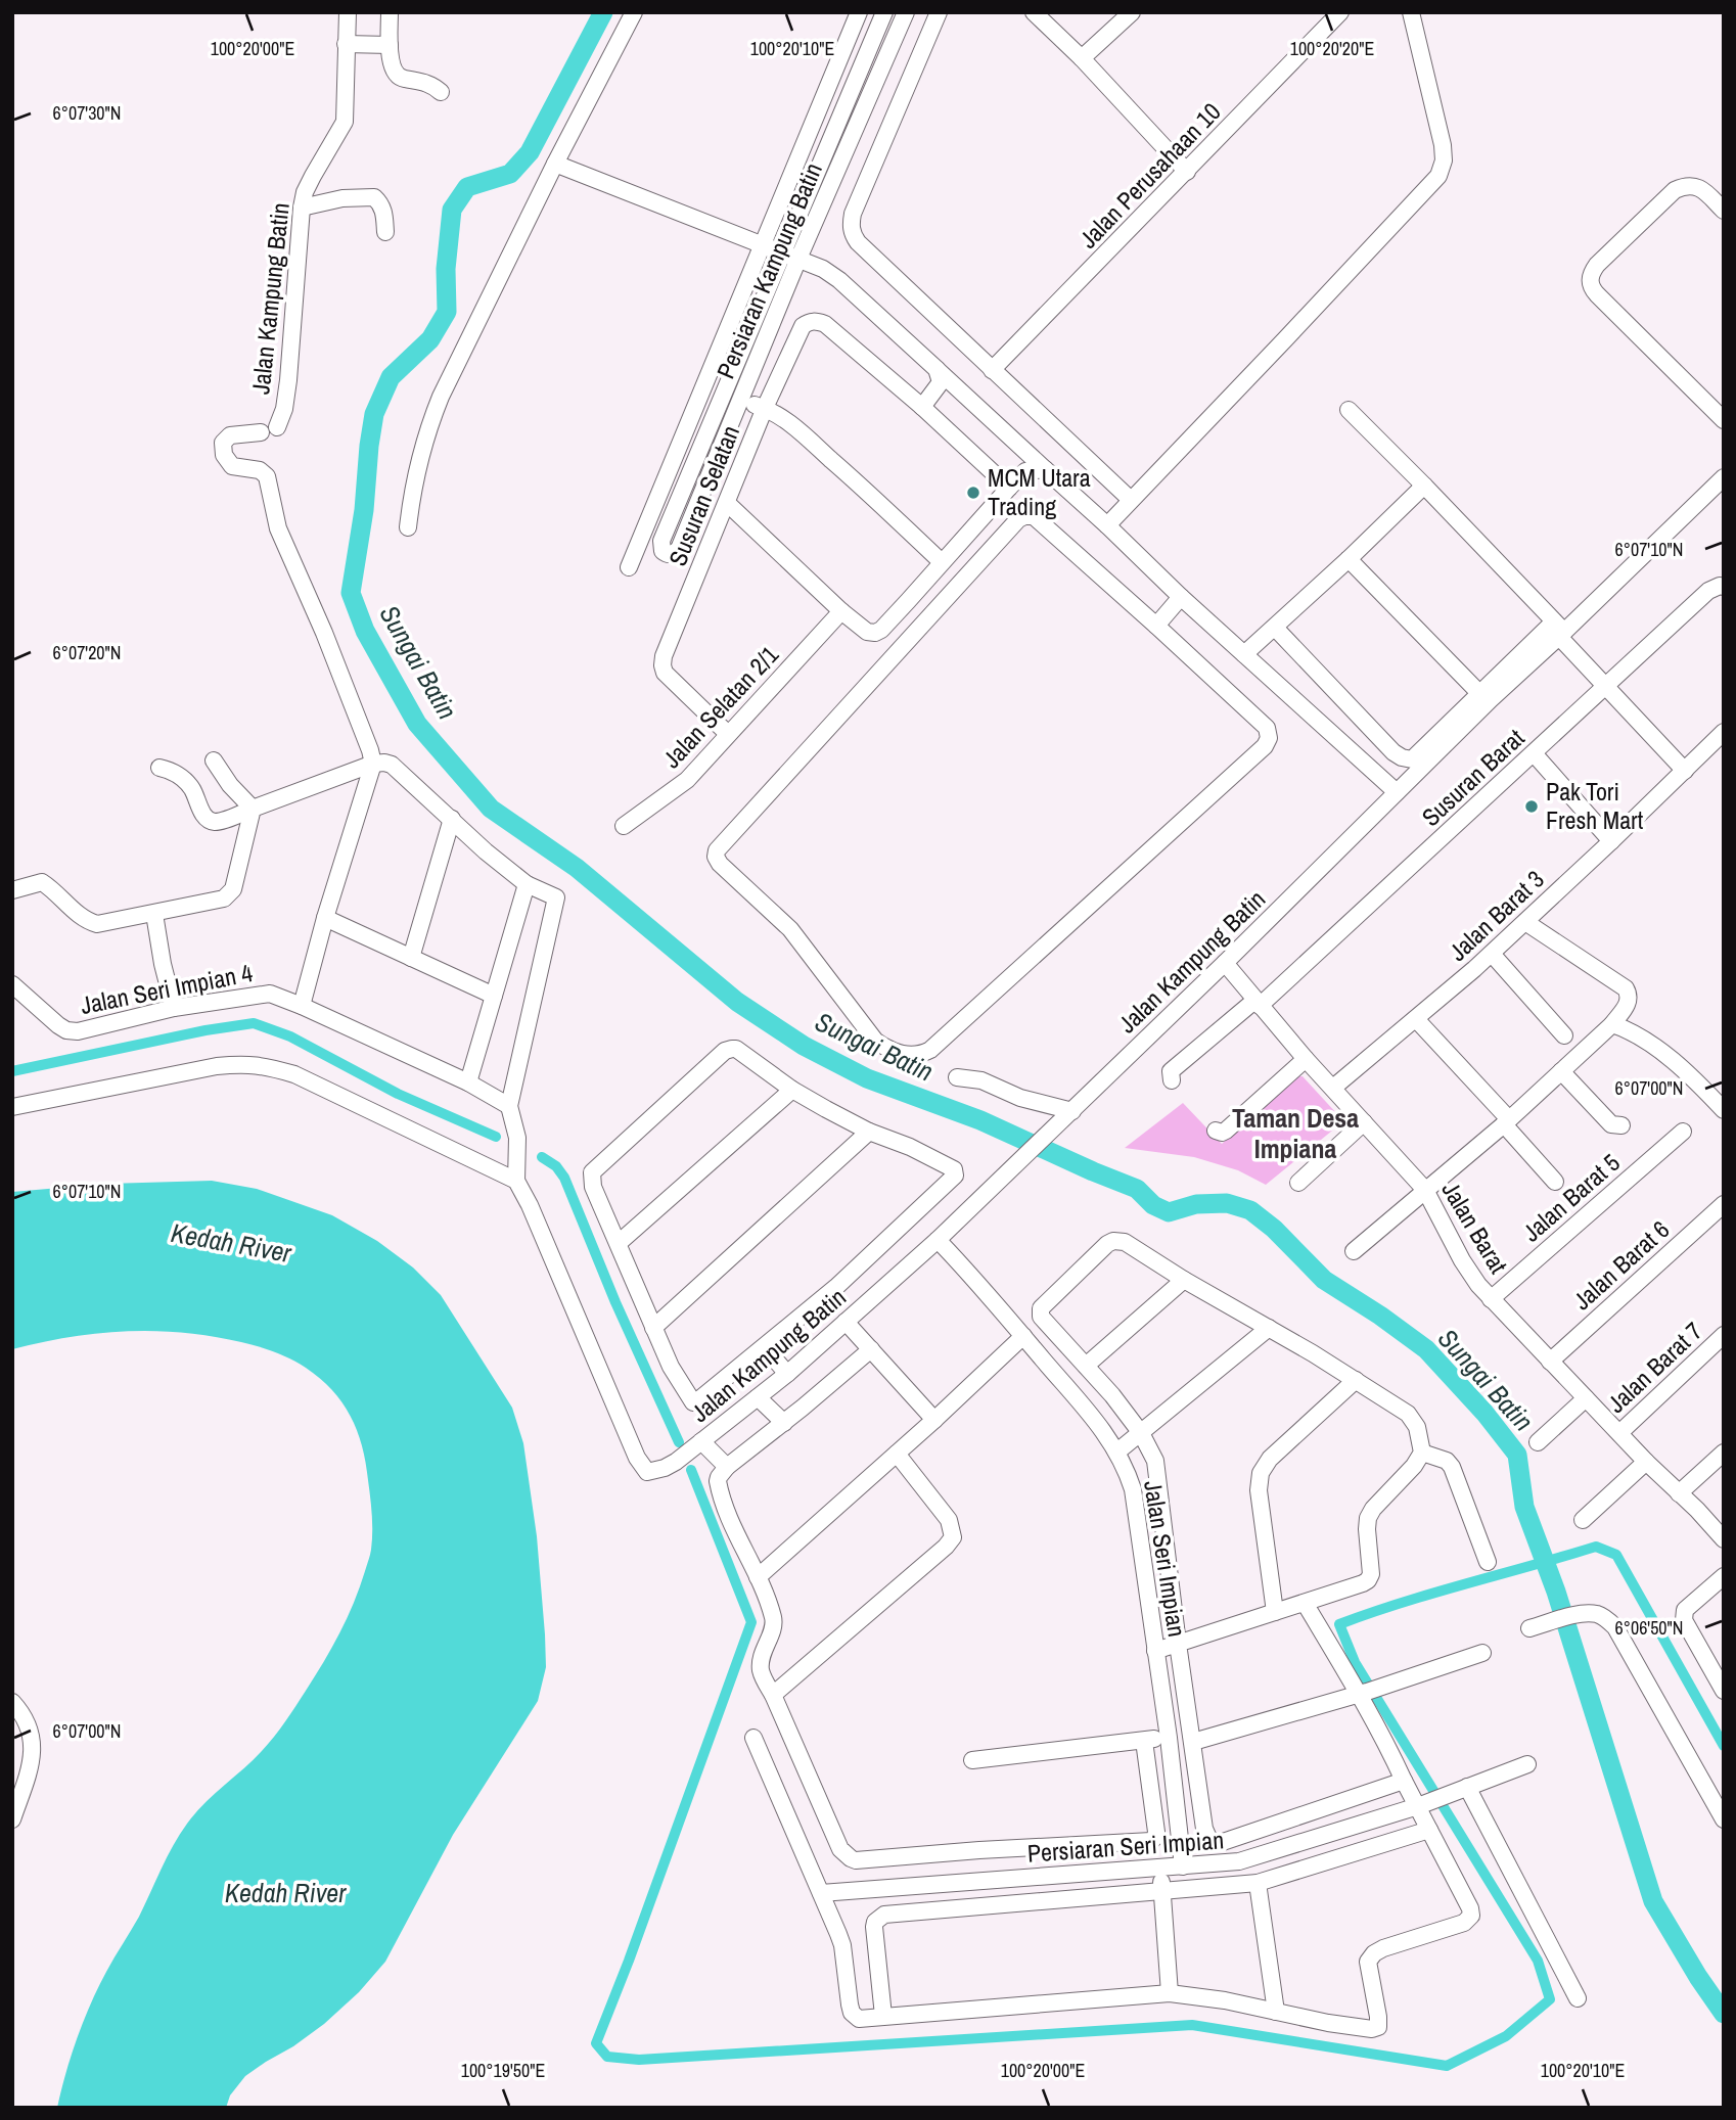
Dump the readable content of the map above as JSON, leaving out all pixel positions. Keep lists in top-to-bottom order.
{
  "streets": {
    "street": [
      "Jalan Perusahaan 10",
      "Persiaran Kampung Batin",
      "Jalan Kampung Batin",
      "Susuran Selatan",
      "Jalan Selatan 2/1",
      "Susuran Barat",
      "Jalan Barat 3",
      "Jalan Seri Impian 4",
      "Jalan Barat 5",
      "Jalan Barat",
      "Jalan Barat 6",
      "Jalan Barat 7",
      "Jalan Seri Impian",
      "Persiaran Seri Impian"
    ]
  },
  "crossings": [
    ["Jalan Kampung Batin", "Jalan Barat"],
    ["Jalan Kampung Batin", "Jalan Seri Impian"],
    ["Susuran Selatan", "Jalan Selatan 2/1"],
    ["Susuran Barat", "Jalan Barat"],
    ["Jalan Barat 3", "Jalan Barat"],
    ["Jalan Barat 5", "Jalan Barat"],
    ["Jalan Barat", "Jalan Barat 6"],
    ["Jalan Barat", "Jalan Barat 7"],
    ["Jalan Seri Impian", "Persiaran Seri Impian"]
  ],
  "districts": ["Taman Desa Impiana"],
  "water": ["Sungai Batin", "Kedah River"],
  "places": ["MCM Utara Trading", "Pak Tori Fresh Mart"],
  "coordinates": [
    "100°20'00\"E",
    "100°20'10\"E",
    "100°20'20\"E",
    "6°07'30\"N",
    "6°07'10\"N",
    "6°07'20\"N",
    "6°07'00\"N",
    "6°06'50\"N",
    "100°19'50\"E"
  ]
}
